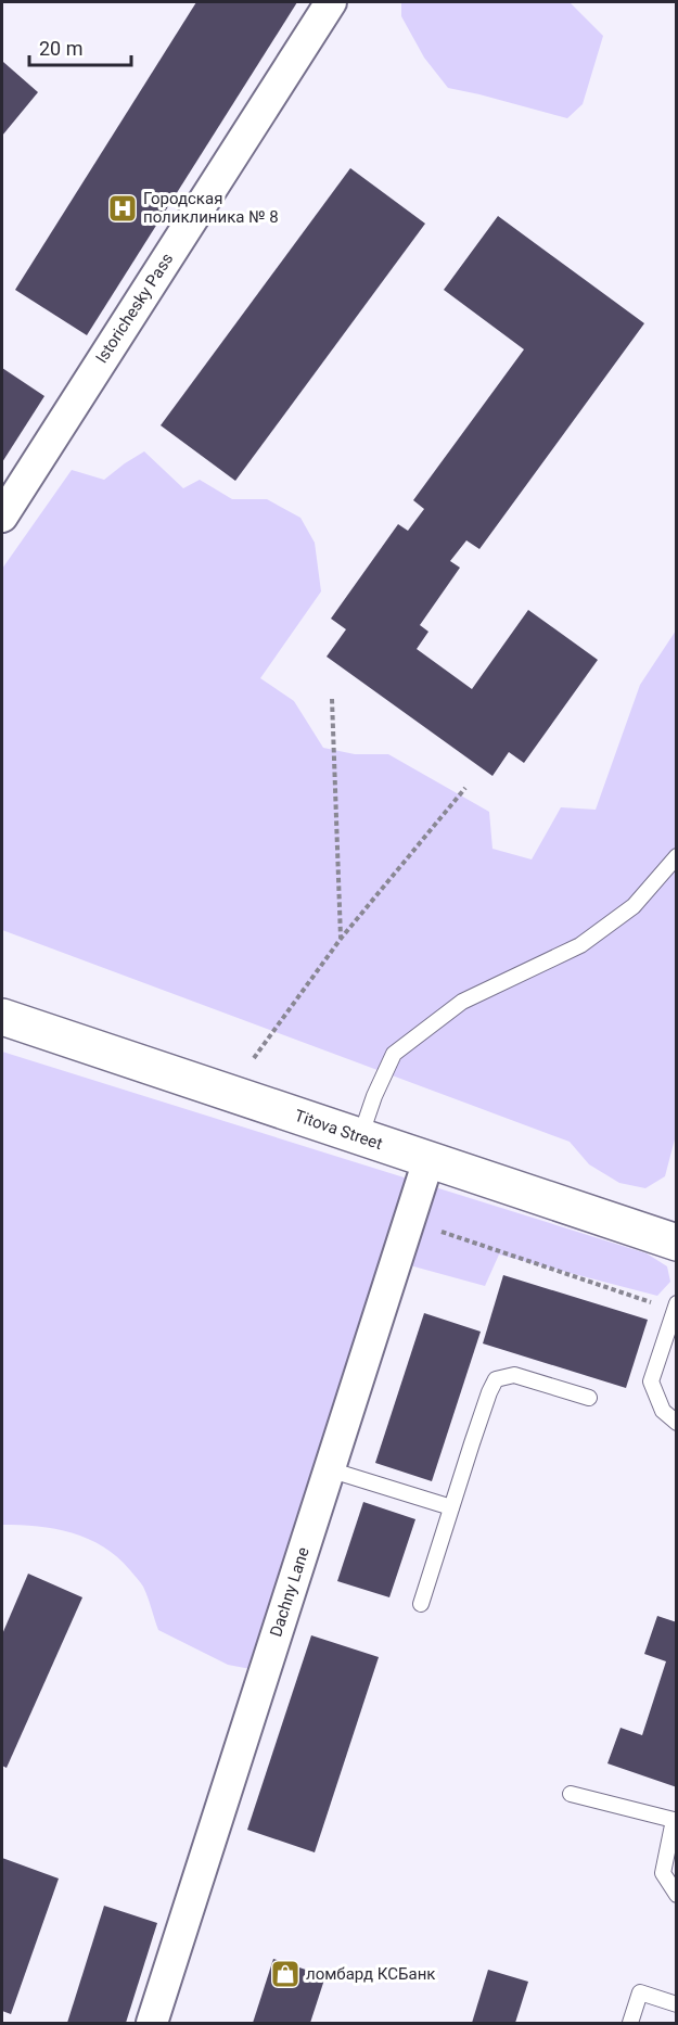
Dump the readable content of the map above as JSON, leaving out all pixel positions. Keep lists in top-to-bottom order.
{
  "streets": {
    "main road": ["Titova Street"],
    "street": ["Istorichesky Pass", "Dachny Lane"]
  },
  "crossings": [
    ["Titova Street", "Dachny Lane"]
  ],
  "places": {
    "hospital": ["Городская поликлиника № 8"],
    "shop": ["ломбард КСБанк"]
  },
  "scale_bar": "20 m"
}
